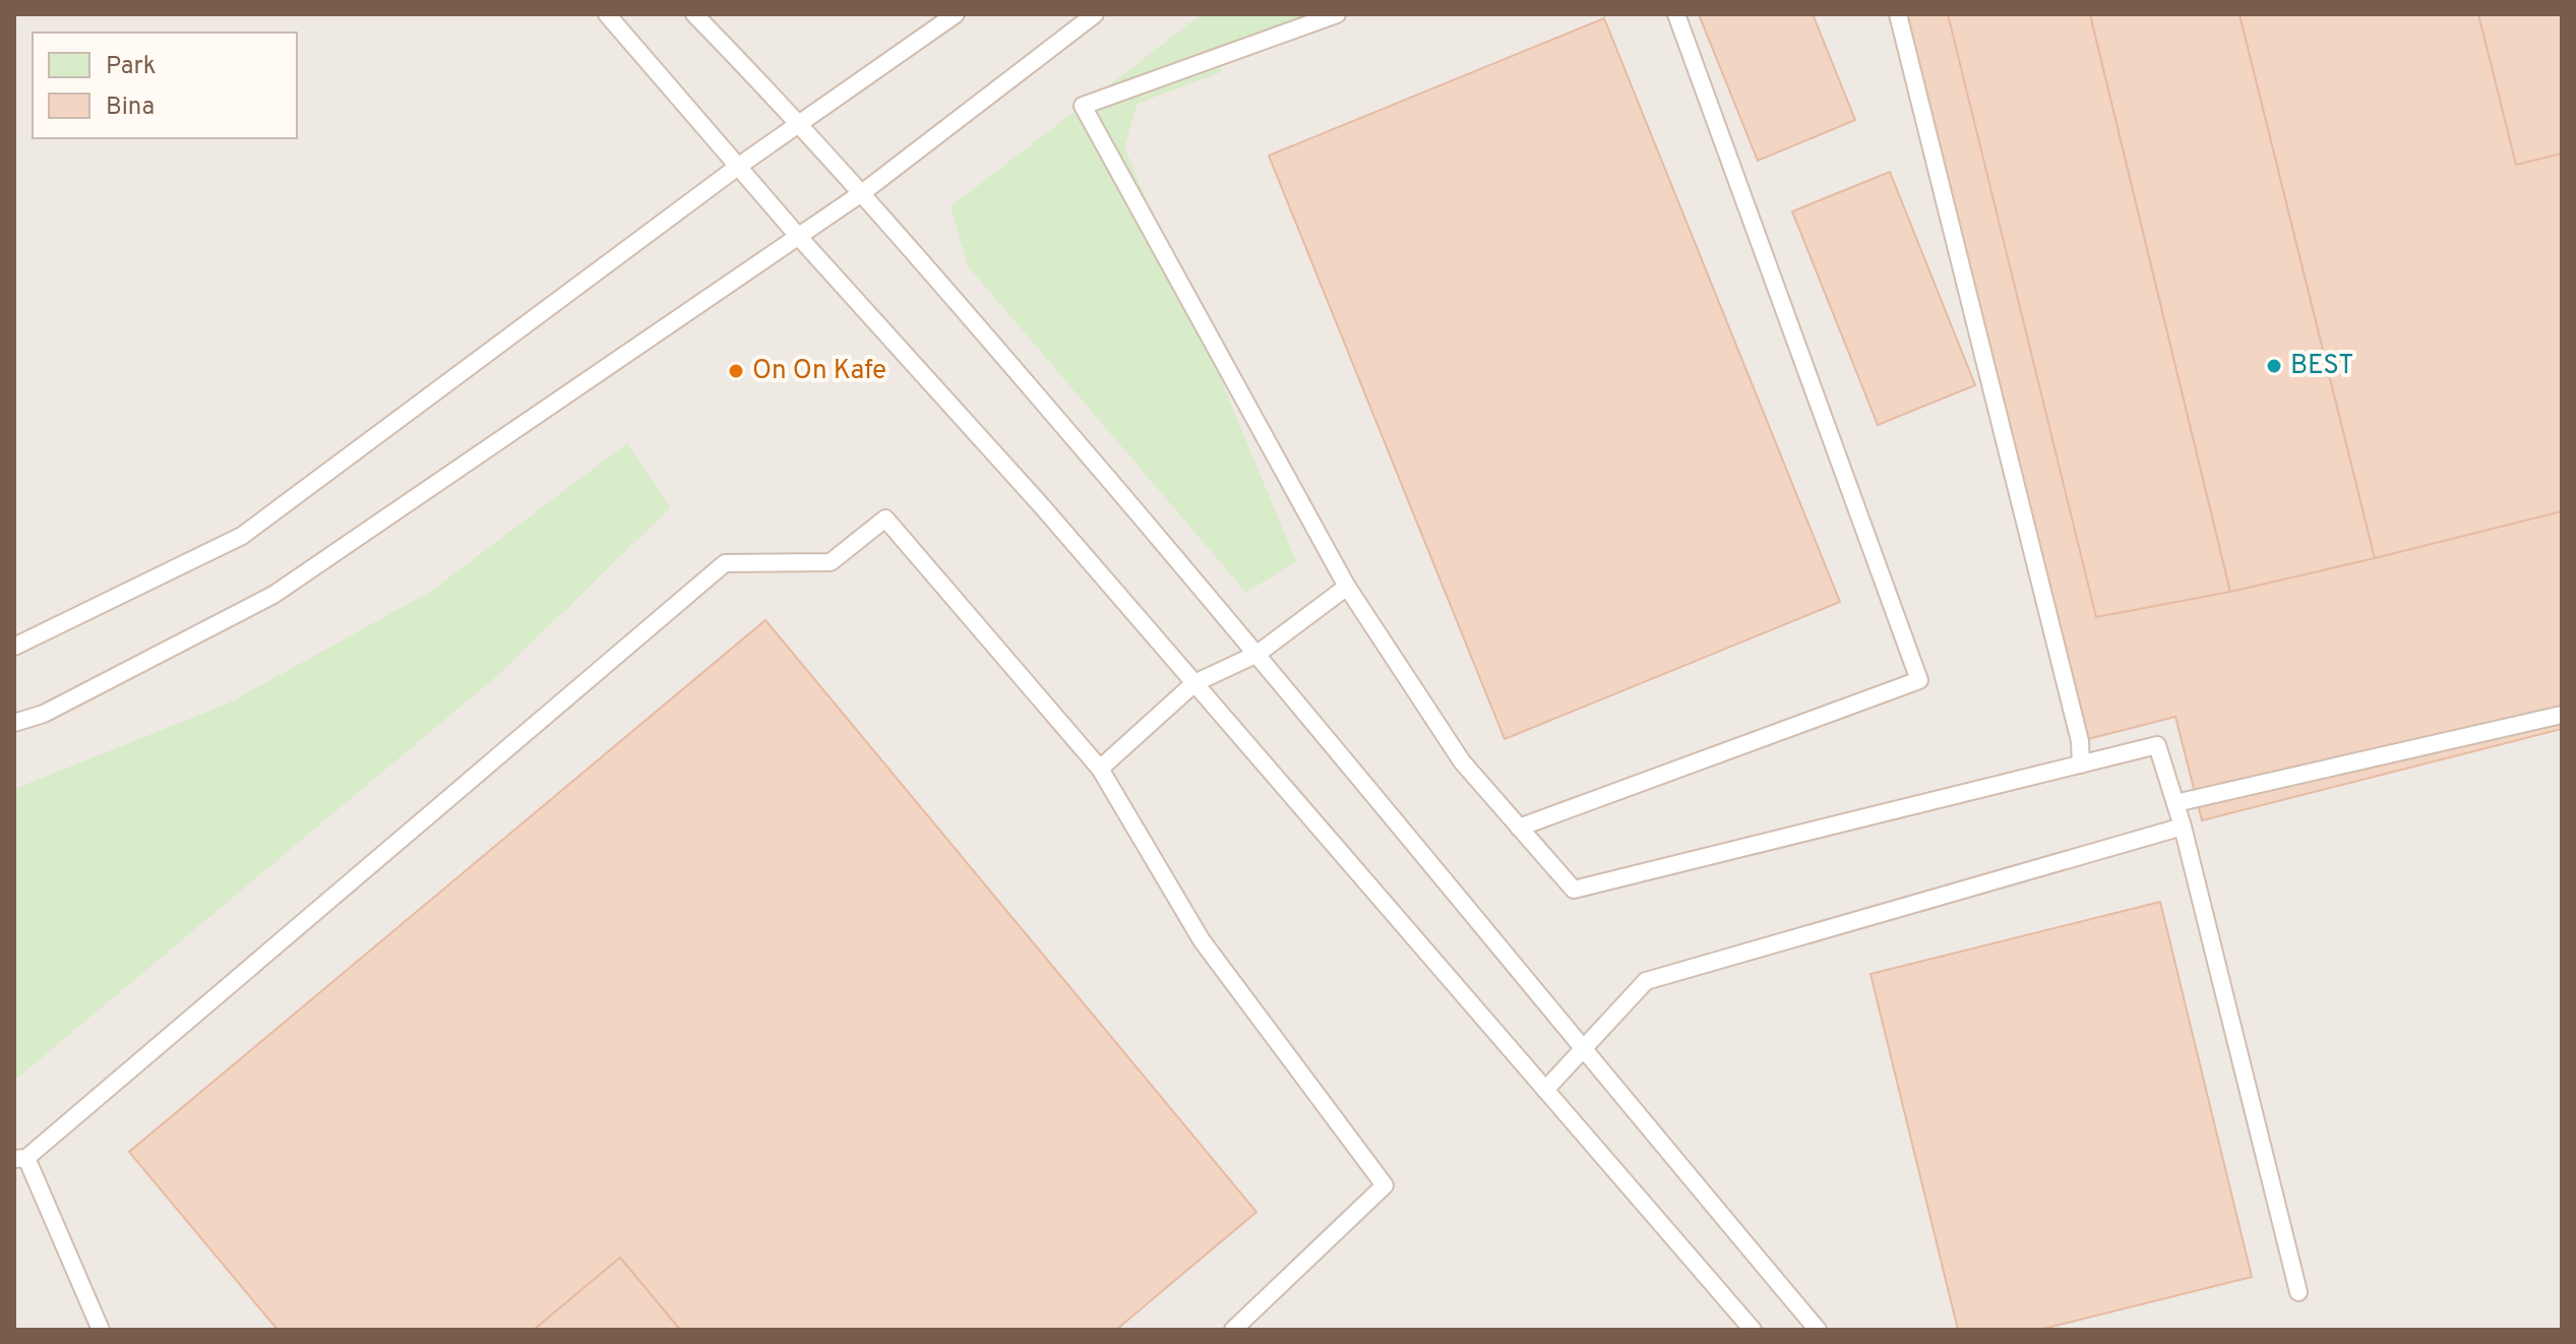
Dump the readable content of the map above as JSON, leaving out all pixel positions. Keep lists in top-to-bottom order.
{
  "places": ["BEST", "On On Kafe"],
  "legend": ["Park", "Bina"]
}
